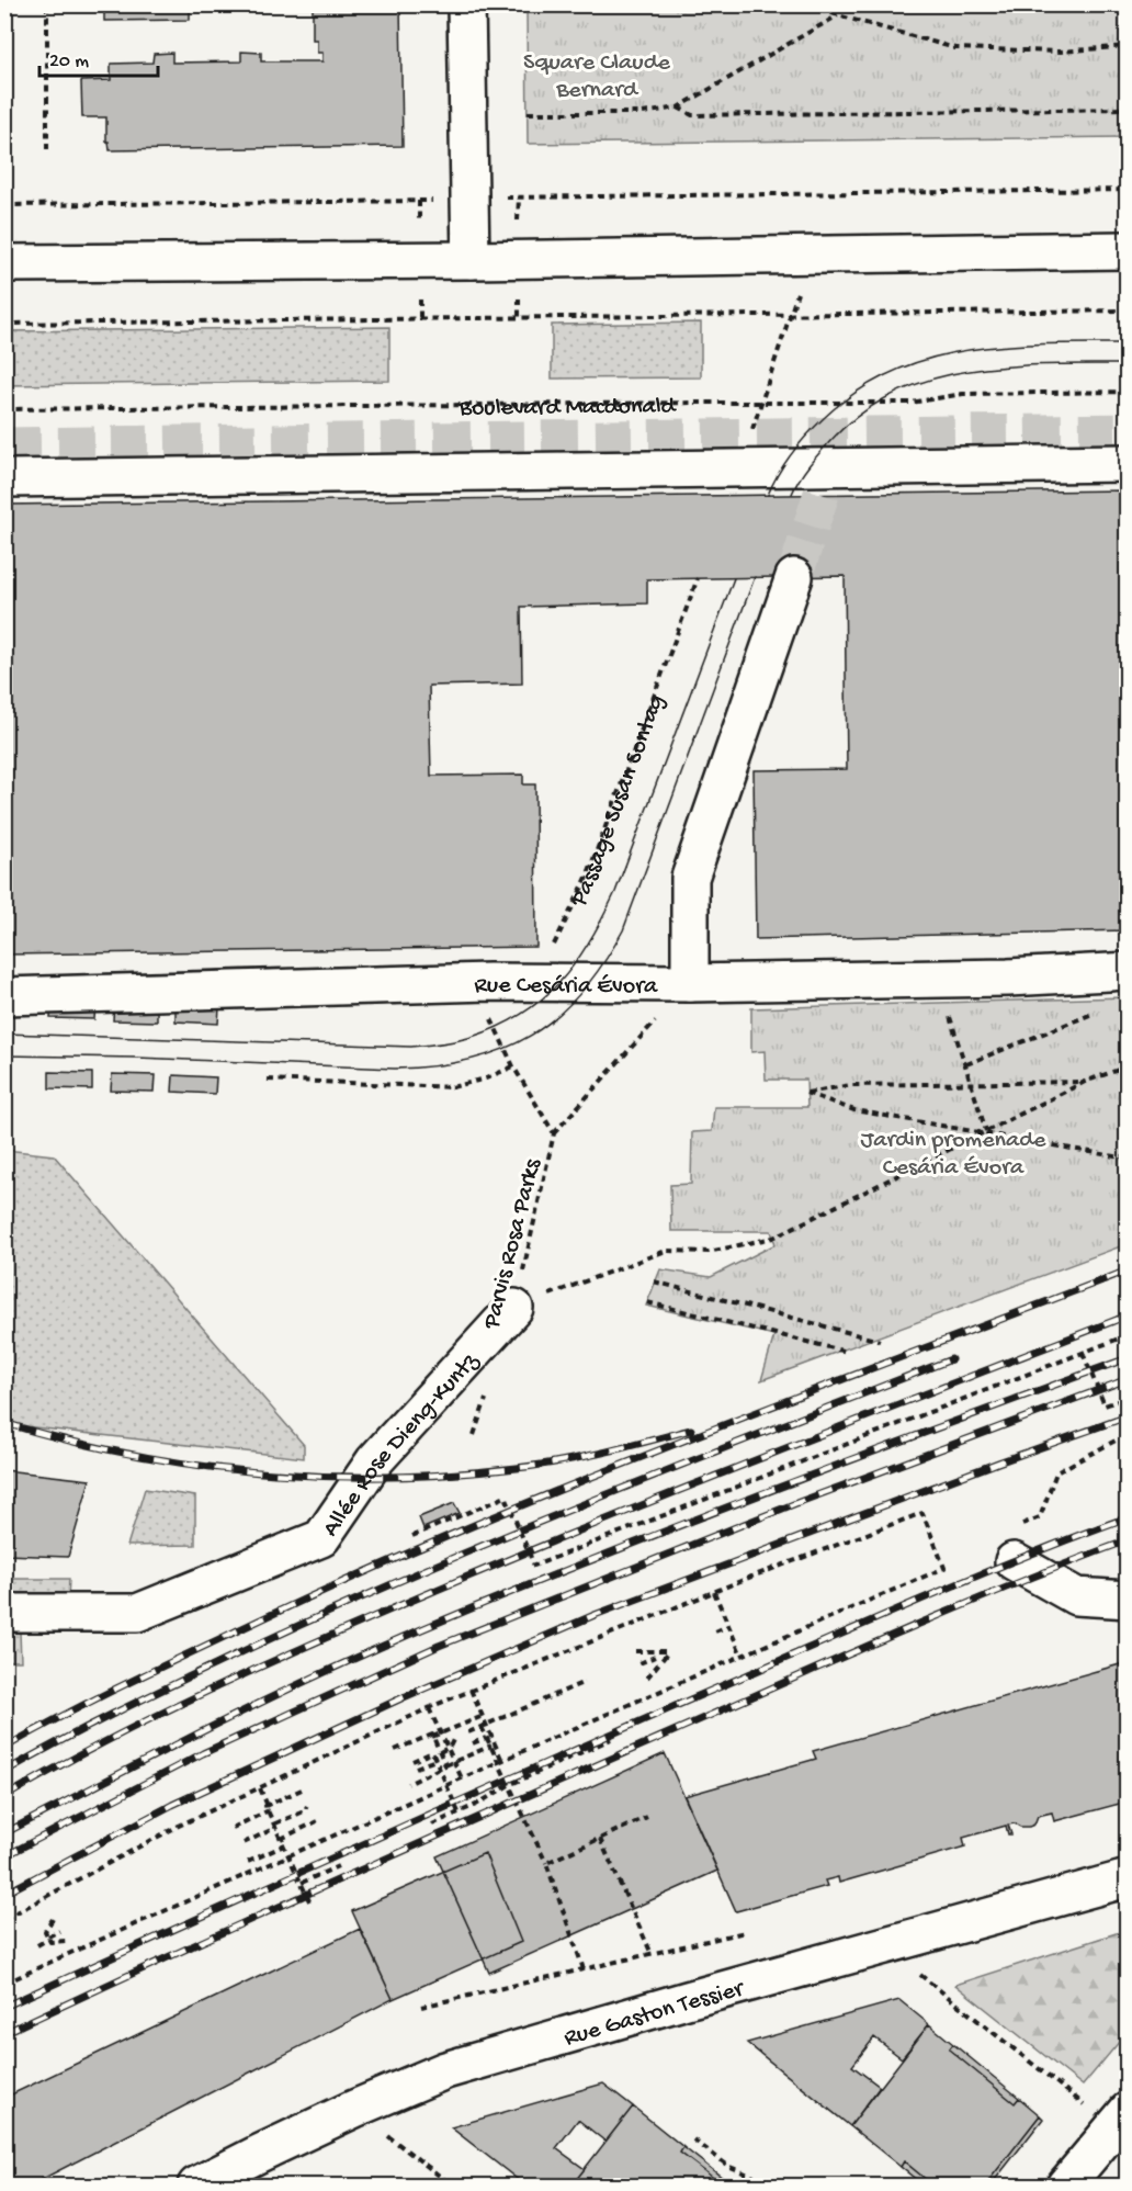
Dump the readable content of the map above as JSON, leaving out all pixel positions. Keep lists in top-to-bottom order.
{
  "streets": {
    "street": ["Rue Cesária Évora", "Allée Rose Dieng-Kuntz", "Rue Gaston Tessier"],
    "path": ["Boulevard Macdonald", "Passage Susan Sontag", "Parvis Rosa Parks"]
  },
  "crossings": [
    ["Rue Cesária Évora", "Parvis Rosa Parks"],
    ["Parvis Rosa Parks", "Allée Rose Dieng-Kuntz"]
  ],
  "parks": ["Square Claude Bernard", "Jardin promenade Cesária Évora"],
  "scale_bar": "20 m"
}
